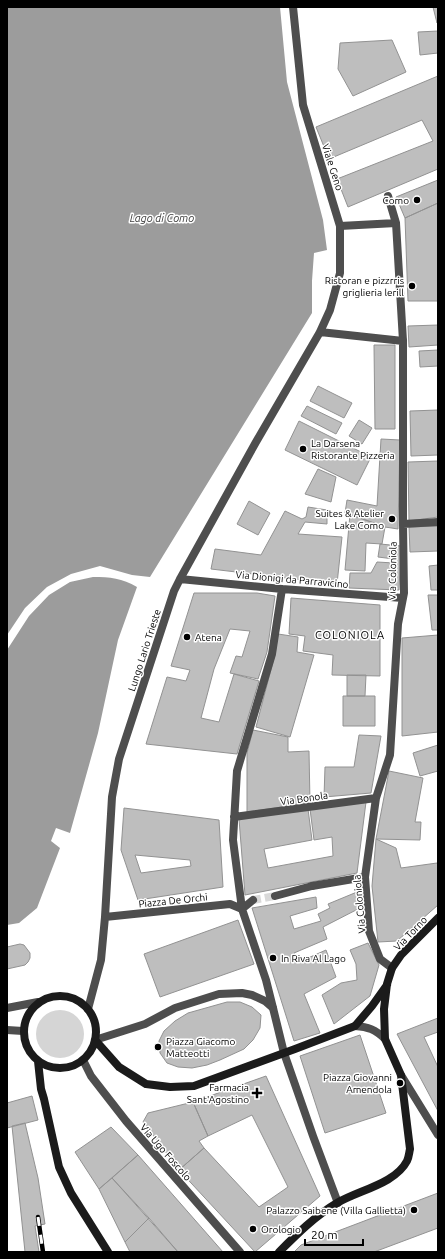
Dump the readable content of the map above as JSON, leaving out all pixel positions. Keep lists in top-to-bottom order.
{
  "streets": {
    "main road": ["Via Torno"],
    "street": [
      "Viale Geno",
      "Via Coloniola",
      "Via Dionigi da Parravicino",
      "Lungo Lario Trieste",
      "Via Bonola",
      "Piazza De Orchi",
      "Via Ugo Foscolo"
    ]
  },
  "crossings": [
    ["Viale Geno", "Lungo Lario Trieste"],
    ["Via Coloniola", "Via Dionigi da Parravicino"],
    ["Via Coloniola", "Via Bonola"],
    ["Via Coloniola", "Via Torno"],
    ["Via Dionigi da Parravicino", "Lungo Lario Trieste"],
    ["Lungo Lario Trieste", "Piazza De Orchi"],
    ["Lungo Lario Trieste", "Via Ugo Foscolo"]
  ],
  "districts": ["COLONIOLA"],
  "water": ["Lago di Como"],
  "places": {
    "other": [
      "Como",
      "Ristoran e pizzrris griglieria lerill",
      "La Darsena Ristorante Pizzeria",
      "Suites & Atelier Lake Como",
      "Atena",
      "In Riva Al Lago",
      "Piazza Giacomo Matteotti",
      "Piazza Giovanni Amendola",
      "Palazzo Saibene (Villa Gallietta)",
      "Orologio"
    ],
    "health": ["Farmacia Sant'Agostino"]
  },
  "scale_bar": "20 m"
}
